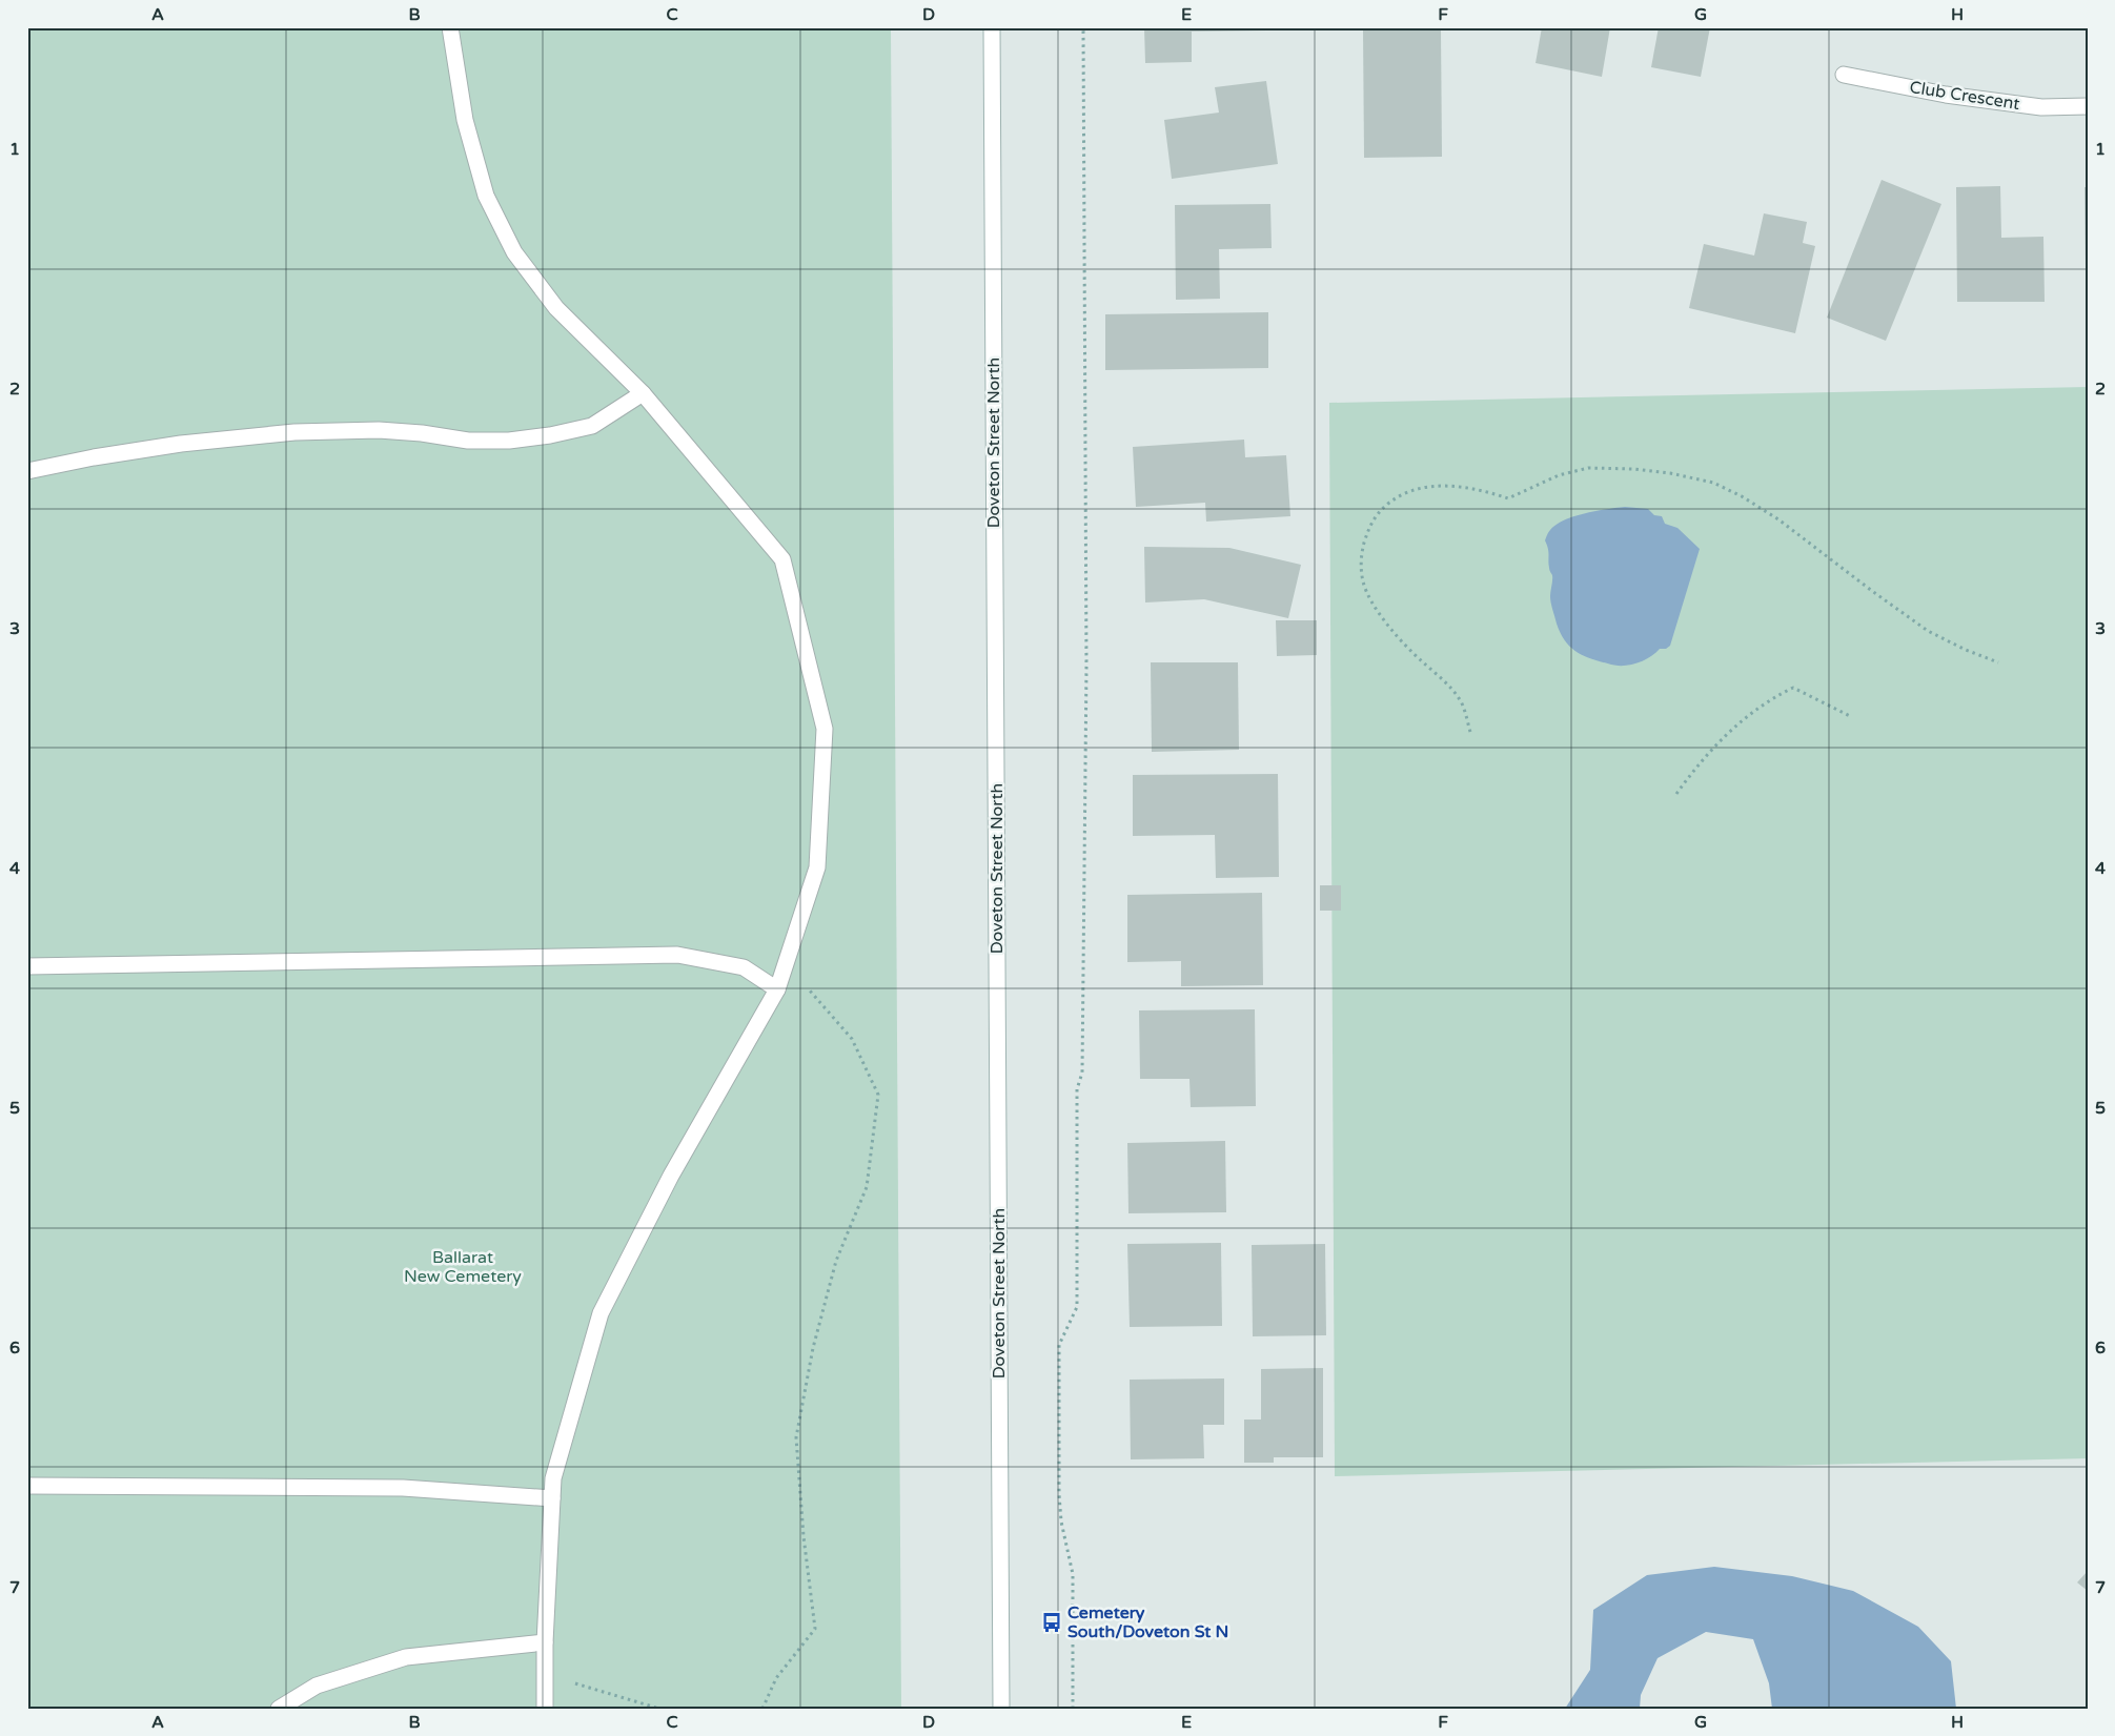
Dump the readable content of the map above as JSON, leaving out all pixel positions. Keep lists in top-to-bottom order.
{
  "streets": {
    "street": ["Club Crescent", "Doveton Street North"]
  },
  "parks": ["Ballarat New Cemetery"],
  "places": {
    "bus stop": ["Cemetery South/Doveton St N"]
  },
  "grid": {
    "columns": [
      "A",
      "B",
      "C",
      "D",
      "E",
      "F",
      "G",
      "H"
    ],
    "rows": [
      "1",
      "2",
      "3",
      "4",
      "5",
      "6",
      "7"
    ]
  }
}
